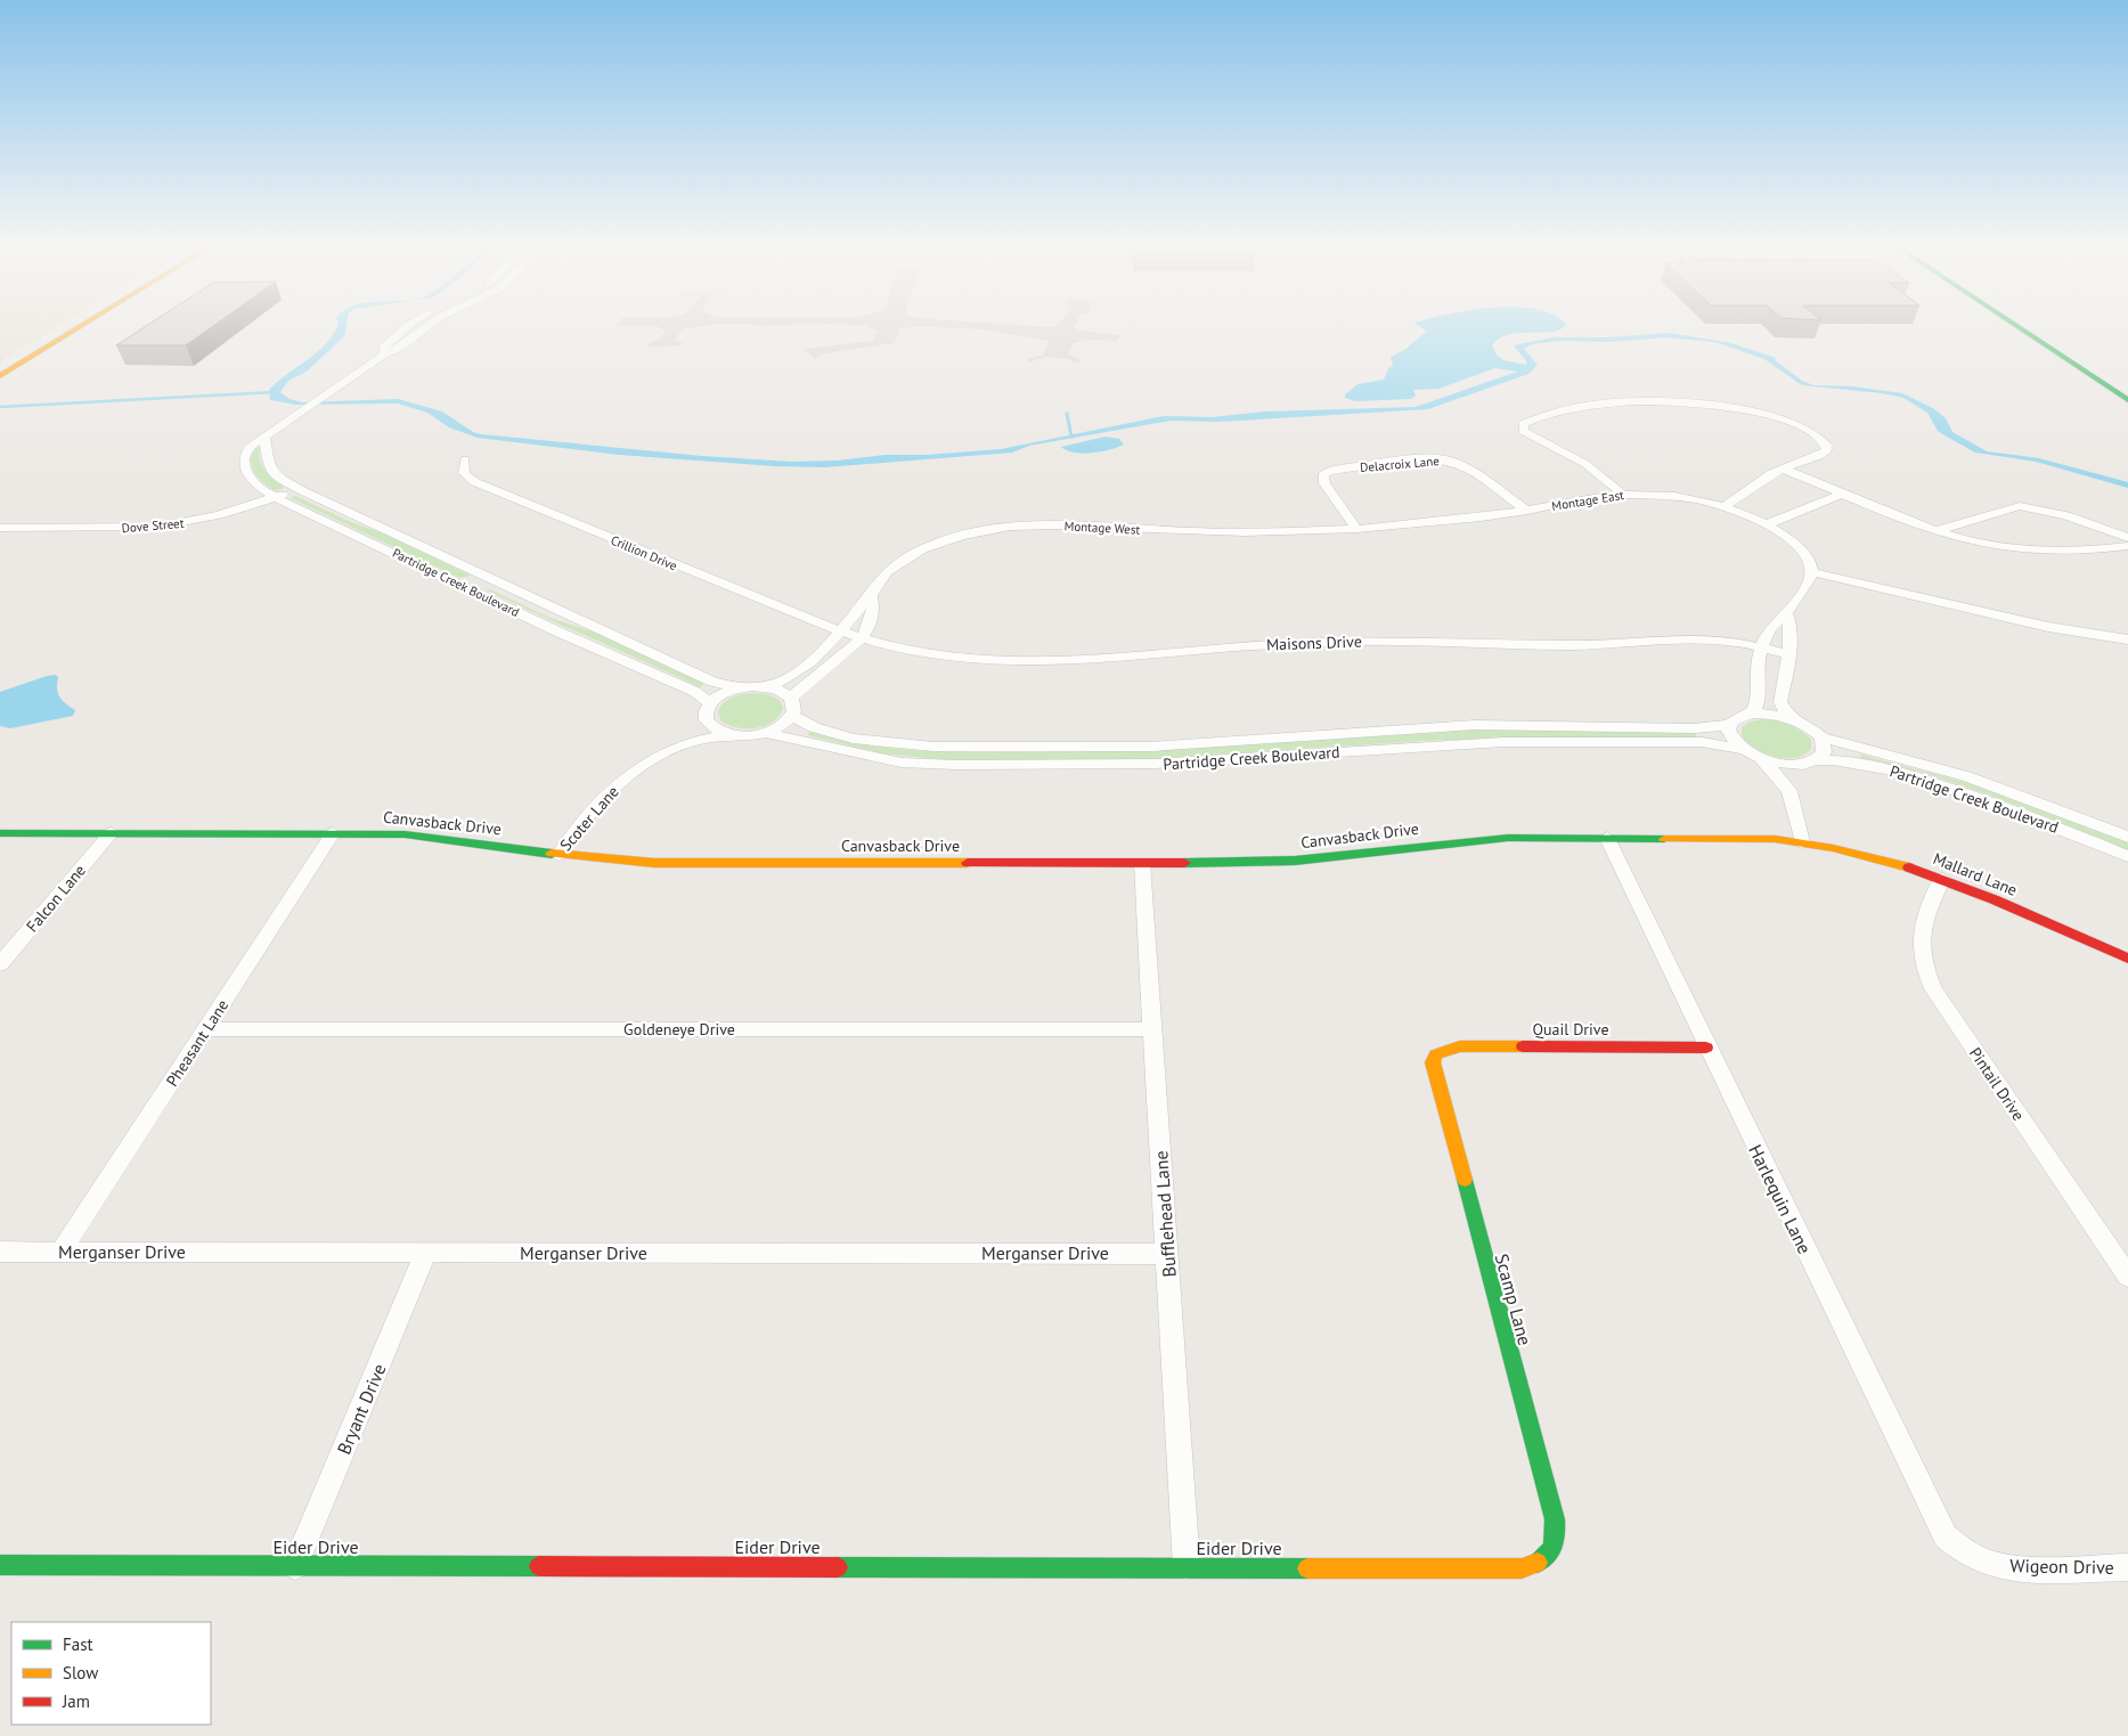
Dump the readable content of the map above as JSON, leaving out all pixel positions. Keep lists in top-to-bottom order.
{
  "streets": {
    "street": [
      "Delacroix Lane",
      "Montage East",
      "Dove Street",
      "Montage West",
      "Crillion Drive",
      "Partridge Creek Boulevard",
      "Maisons Drive",
      "Scoter Lane",
      "Canvasback Drive",
      "Mallard Lane",
      "Falcon Lane",
      "Goldeneye Drive",
      "Quail Drive",
      "Pheasant Lane",
      "Pintail Drive",
      "Harlequin Lane",
      "Bufflehead Lane",
      "Merganser Drive",
      "Scamp Lane",
      "Bryant Drive",
      "Eider Drive",
      "Wigeon Drive"
    ]
  },
  "crossings": [
    ["Delacroix Lane", "Montage East"],
    ["Delacroix Lane", "Montage West"],
    ["Montage East", "Montage West"],
    ["Dove Street", "Partridge Creek Boulevard"],
    ["Montage West", "Crillion Drive"],
    ["Montage West", "Maisons Drive"],
    ["Crillion Drive", "Maisons Drive"],
    ["Partridge Creek Boulevard", "Scoter Lane"],
    ["Scoter Lane", "Canvasback Drive"],
    ["Canvasback Drive", "Mallard Lane"],
    ["Canvasback Drive", "Falcon Lane"],
    ["Canvasback Drive", "Pheasant Lane"],
    ["Canvasback Drive", "Harlequin Lane"],
    ["Canvasback Drive", "Bufflehead Lane"],
    ["Mallard Lane", "Pintail Drive"],
    ["Goldeneye Drive", "Pheasant Lane"],
    ["Goldeneye Drive", "Bufflehead Lane"],
    ["Quail Drive", "Harlequin Lane"],
    ["Quail Drive", "Scamp Lane"],
    ["Pheasant Lane", "Merganser Drive"],
    ["Harlequin Lane", "Wigeon Drive"],
    ["Bufflehead Lane", "Merganser Drive"],
    ["Bufflehead Lane", "Eider Drive"],
    ["Merganser Drive", "Bryant Drive"],
    ["Scamp Lane", "Eider Drive"],
    ["Bryant Drive", "Eider Drive"]
  ],
  "legend": ["Fast", "Slow", "Jam"]
}
